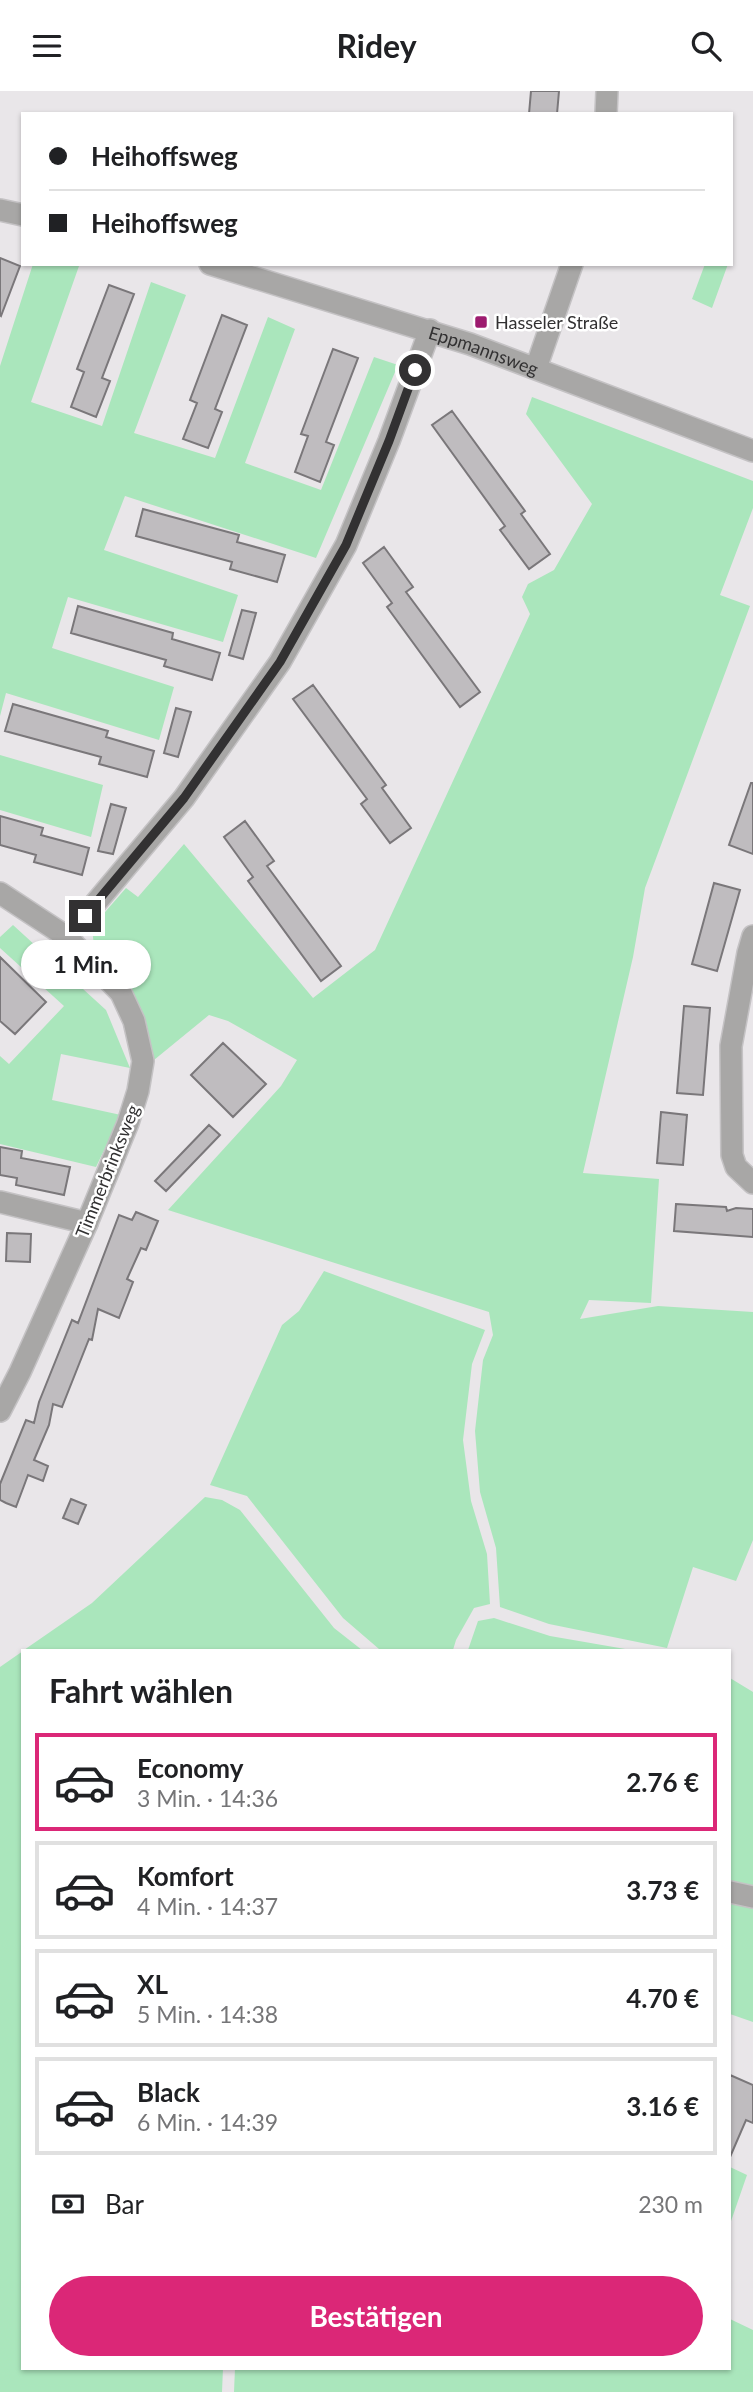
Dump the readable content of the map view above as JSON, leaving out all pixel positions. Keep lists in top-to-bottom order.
{
  "streets": {
    "street": ["Eppmannsweg", "Timmerbrinksweg"]
  },
  "places": {
    "transit": ["Hasseler Straße"]
  },
  "page": {
    "header": "Ridey",
    "banner": ["Heihoffsweg", "Heihoffsweg"],
    "bubble": "1 Min.",
    "heading": "Fahrt wählen",
    "list": [
      {
        "name": "Economy",
        "note": "3 Min. · 14:36",
        "value": "2.76 €"
      },
      {
        "name": "Komfort",
        "note": "4 Min. · 14:37",
        "value": "3.73 €"
      },
      {
        "name": "XL",
        "note": "5 Min. · 14:38",
        "value": "4.70 €"
      },
      {
        "name": "Black",
        "note": "6 Min. · 14:39",
        "value": "3.16 €"
      }
    ],
    "pay": ["Bar", "230 m"],
    "buttons": "Bestätigen"
  }
}
